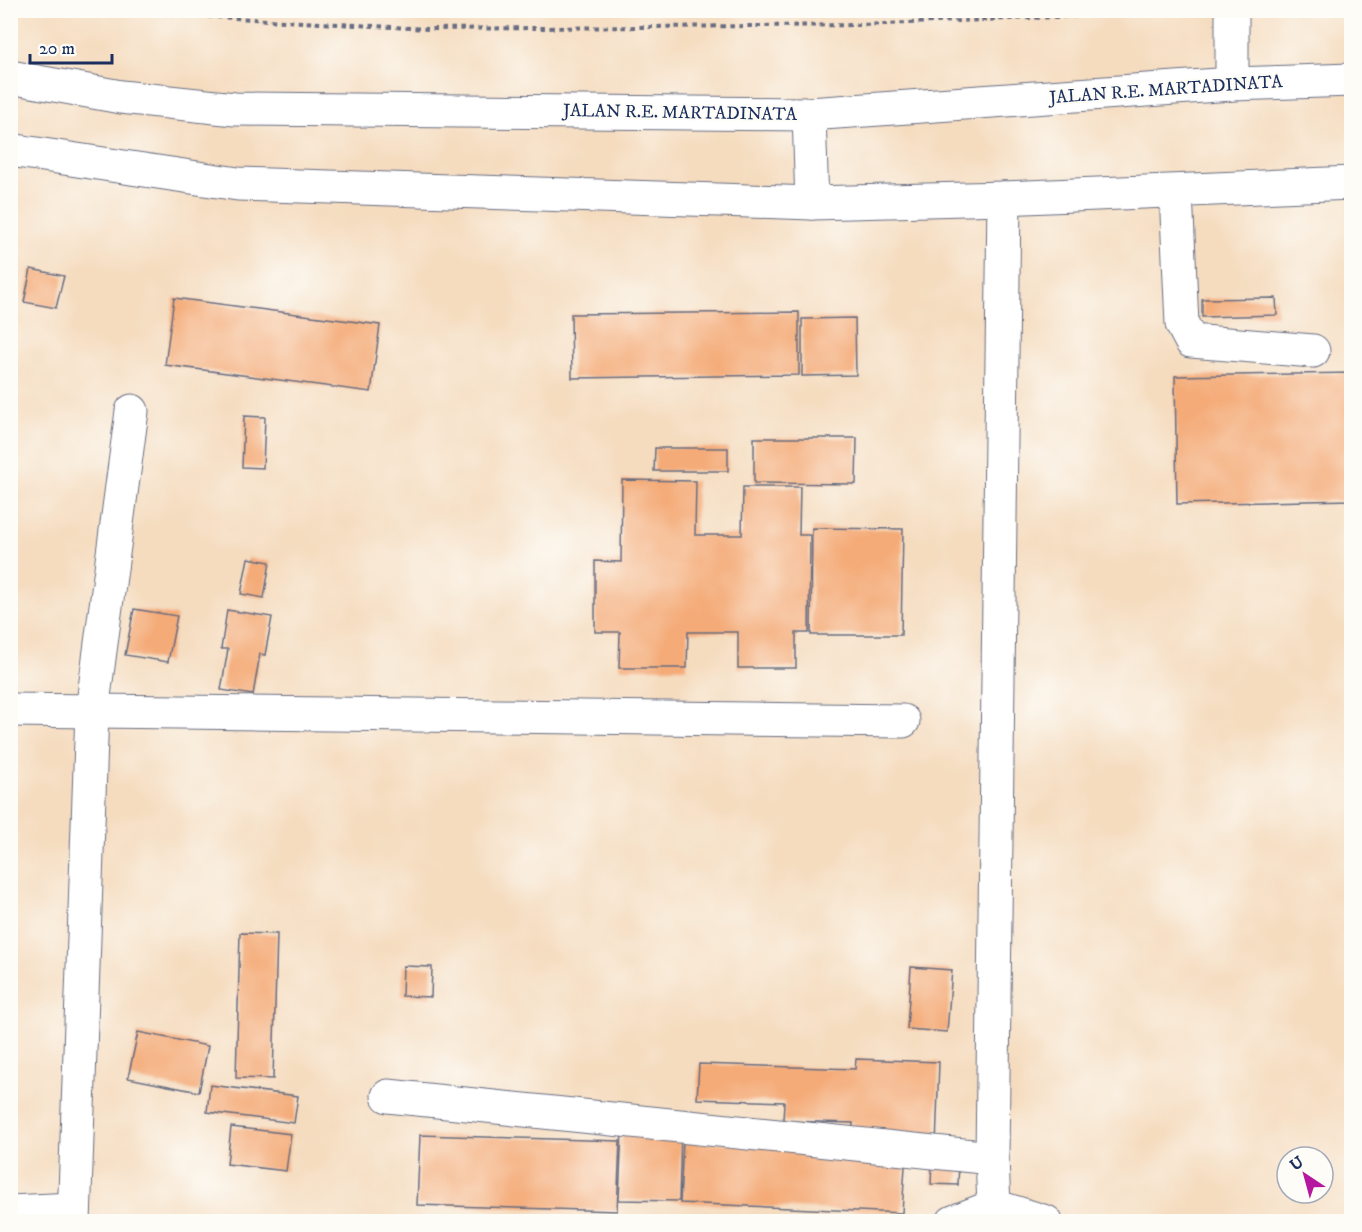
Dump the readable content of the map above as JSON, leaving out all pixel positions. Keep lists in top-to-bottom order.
{
  "streets": {
    "main road": ["JALAN R.E. MARTADINATA"]
  },
  "scale_bar": "20 m",
  "north": "top left"
}
